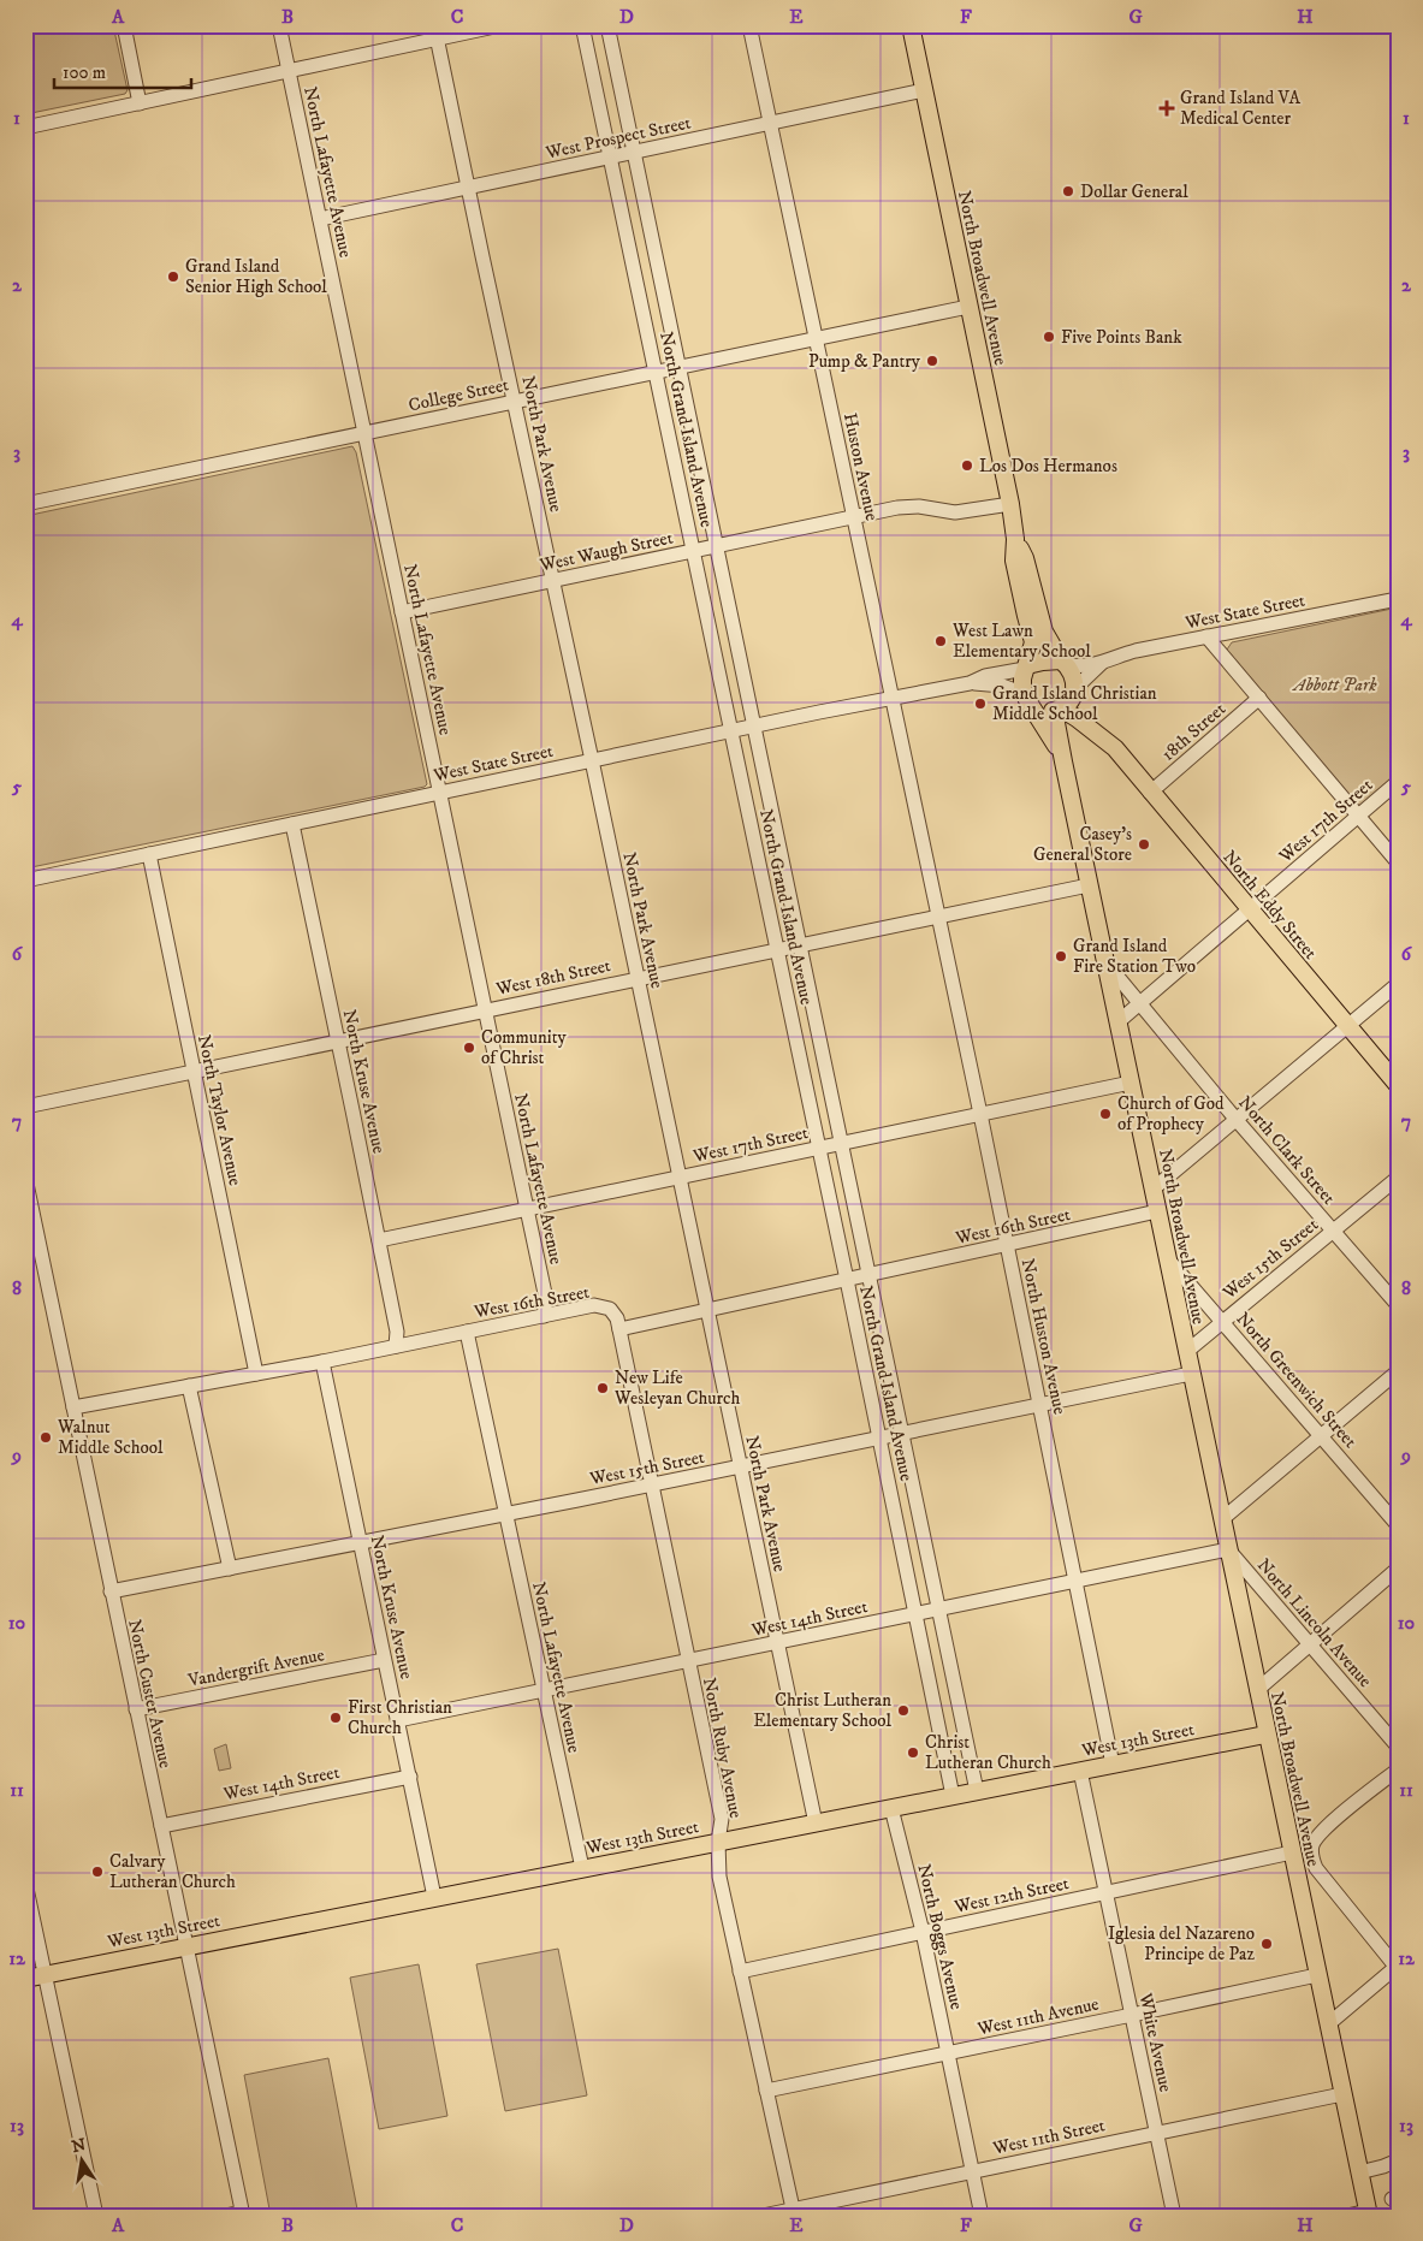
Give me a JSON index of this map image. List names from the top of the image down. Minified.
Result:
{"streets":{"main road":["North Broadwell Avenue","North Eddy Street","West 13th Street"],"street":["West Prospect Street","North Lafayette Avenue","College Street","North Grand Island Avenue","North Park Avenue","Huston Avenue","West Waugh Street","West State Street","18th Street","West 17th Street","West 18th Street","North Kruse Avenue","North Taylor Avenue","North Clark Street","West 16th Street","West 15th Street","North Huston Avenue","North Greenwich Street","West 14th Street","North Lincoln Avenue","Vandergrift Avenue","North Custer Avenue","North Ruby Avenue","West 12th Street","North Boggs Avenue","West 11th Avenue","White Avenue","West 11th Street"]},"crossings":[["West Prospect Street","North Lafayette Avenue"],["West Prospect Street","North Broadwell Avenue"],["West Prospect Street","North Grand Island Avenue"],["West Prospect Street","North Park Avenue"],["West Prospect Street","Huston Avenue"],["North Lafayette Avenue","College Street"],["North Lafayette Avenue","West Waugh Street"],["North Lafayette Avenue","West State Street"],["North Lafayette Avenue","West 17th Street"],["North Lafayette Avenue","West 18th Street"],["North Lafayette Avenue","West 16th Street"],["North Lafayette Avenue","West 15th Street"],["North Lafayette Avenue","West 14th Street"],["North Lafayette Avenue","West 13th Street"],["North Broadwell Avenue","College Street"],["North Broadwell Avenue","West Waugh Street"],["North Broadwell Avenue","West State Street"],["North Broadwell Avenue","West 17th Street"],["North Broadwell Avenue","North Eddy Street"],["North Broadwell Avenue","West 18th Street"],["North Broadwell Avenue","North Clark Street"],["North Broadwell Avenue","West 16th Street"],["North Broadwell Avenue","West 15th Street"],["North Broadwell Avenue","North Greenwich Street"],["North Broadwell Avenue","West 14th Street"],["North Broadwell Avenue","North Lincoln Avenue"],["North Broadwell Avenue","West 13th Street"],["North Broadwell Avenue","West 12th Street"],["North Broadwell Avenue","West 11th Avenue"],["North Broadwell Avenue","West 11th Street"],["College Street","North Grand Island Avenue"],["College Street","North Park Avenue"],["College Street","Huston Avenue"],["North Grand Island Avenue","West Waugh Street"],["North Grand Island Avenue","West State Street"],["North Grand Island Avenue","West 17th Street"],["North Grand Island Avenue","West 18th Street"],["North Grand Island Avenue","West 16th Street"],["North Grand Island Avenue","West 15th Street"],["North Grand Island Avenue","West 14th Street"],["North Grand Island Avenue","West 13th Street"],["North Park Avenue","West Waugh Street"],["North Park Avenue","West State Street"],["North Park Avenue","West 17th Street"],["North Park Avenue","West 18th Street"],["North Park Avenue","West 16th Street"],["North Park Avenue","West 15th Street"],["North Park Avenue","West 14th Street"],["North Park Avenue","West 13th Street"],["Huston Avenue","West Waugh Street"],["Huston Avenue","West State Street"],["Huston Avenue","West 18th Street"],["Huston Avenue","North Huston Avenue"],["West State Street","North Eddy Street"],["West State Street","North Kruse Avenue"],["West State Street","North Taylor Avenue"],["18th Street","North Eddy Street"],["West 17th Street","North Eddy Street"],["West 17th Street","North Kruse Avenue"],["West 17th Street","North Clark Street"],["West 17th Street","North Huston Avenue"],["West 18th Street","North Kruse Avenue"],["West 18th Street","North Taylor Avenue"],["West 18th Street","North Huston Avenue"],["North Kruse Avenue","West 16th Street"],["North Kruse Avenue","West 15th Street"],["North Kruse Avenue","West 14th Street"],["North Kruse Avenue","Vandergrift Avenue"],["North Kruse Avenue","West 13th Street"],["North Taylor Avenue","West 16th Street"],["North Clark Street","West 15th Street"],["West 16th Street","North Huston Avenue"],["West 16th Street","North Custer Avenue"],["West 16th Street","North Ruby Avenue"],["West 15th Street","North Huston Avenue"],["West 15th Street","North Greenwich Street"],["West 15th Street","North Custer Avenue"],["West 15th Street","North Ruby Avenue"],["North Huston Avenue","West 14th Street"],["North Huston Avenue","West 13th Street"],["West 14th Street","North Lincoln Avenue"],["West 14th Street","North Custer Avenue"],["West 14th Street","North Ruby Avenue"],["Vandergrift Avenue","North Custer Avenue"],["North Custer Avenue","West 13th Street"],["West 13th Street","North Ruby Avenue"],["West 13th Street","North Boggs Avenue"],["West 13th Street","White Avenue"],["North Ruby Avenue","West 12th Street"],["North Ruby Avenue","West 11th Avenue"],["North Ruby Avenue","West 11th Street"],["West 12th Street","North Boggs Avenue"],["West 12th Street","White Avenue"],["North Boggs Avenue","West 11th Avenue"],["North Boggs Avenue","West 11th Street"],["West 11th Avenue","White Avenue"],["White Avenue","West 11th Street"]],"parks":["Abbott Park"],"places":{"health":["Grand Island VA Medical Center"],"other":["Dollar General","Grand Island Senior High School","Five Points Bank","Pump & Pantry","Los Dos Hermanos","West Lawn Elementary School","Grand Island Christian Middle School","Casey's General Store","Grand Island Fire Station Two","Community of Christ","Church of God of Prophecy","New Life Wesleyan Church","Walnut Middle School","Christ Lutheran Elementary School","First Christian Church","Christ Lutheran Church","Calvary Lutheran Church","Iglesia del Nazareno Principe de Paz"]},"scale_bar":"100 m","north":"top","grid":{"columns":["A","B","C","D","E","F","G","H"],"rows":["1","2","3","4","5","6","7","8","9","10","11","12","13"]}}
